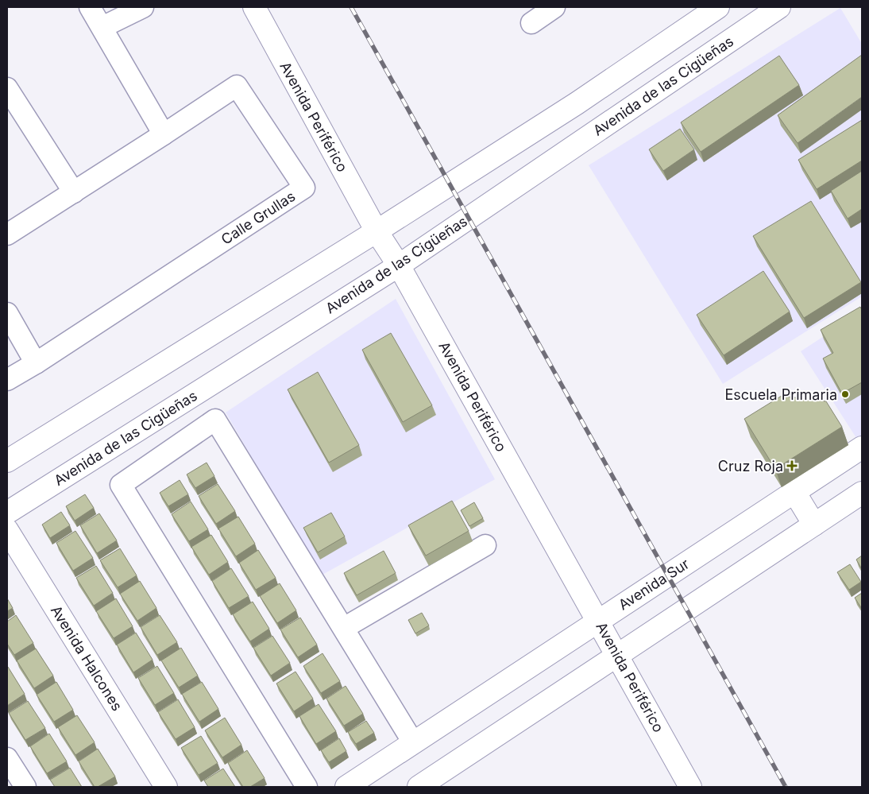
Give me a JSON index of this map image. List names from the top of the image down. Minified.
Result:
{"streets":{"main road":["Avenida de las Cigüeñas","Avenida Periférico","Avenida Sur","Avenida Halcones"],"street":["Calle Grullas"]},"crossings":[["Avenida de las Cigüeñas","Avenida Periférico"],["Avenida Periférico","Avenida Sur"]],"places":{"other":["Escuela Primaria"],"health":["Cruz Roja"]}}
